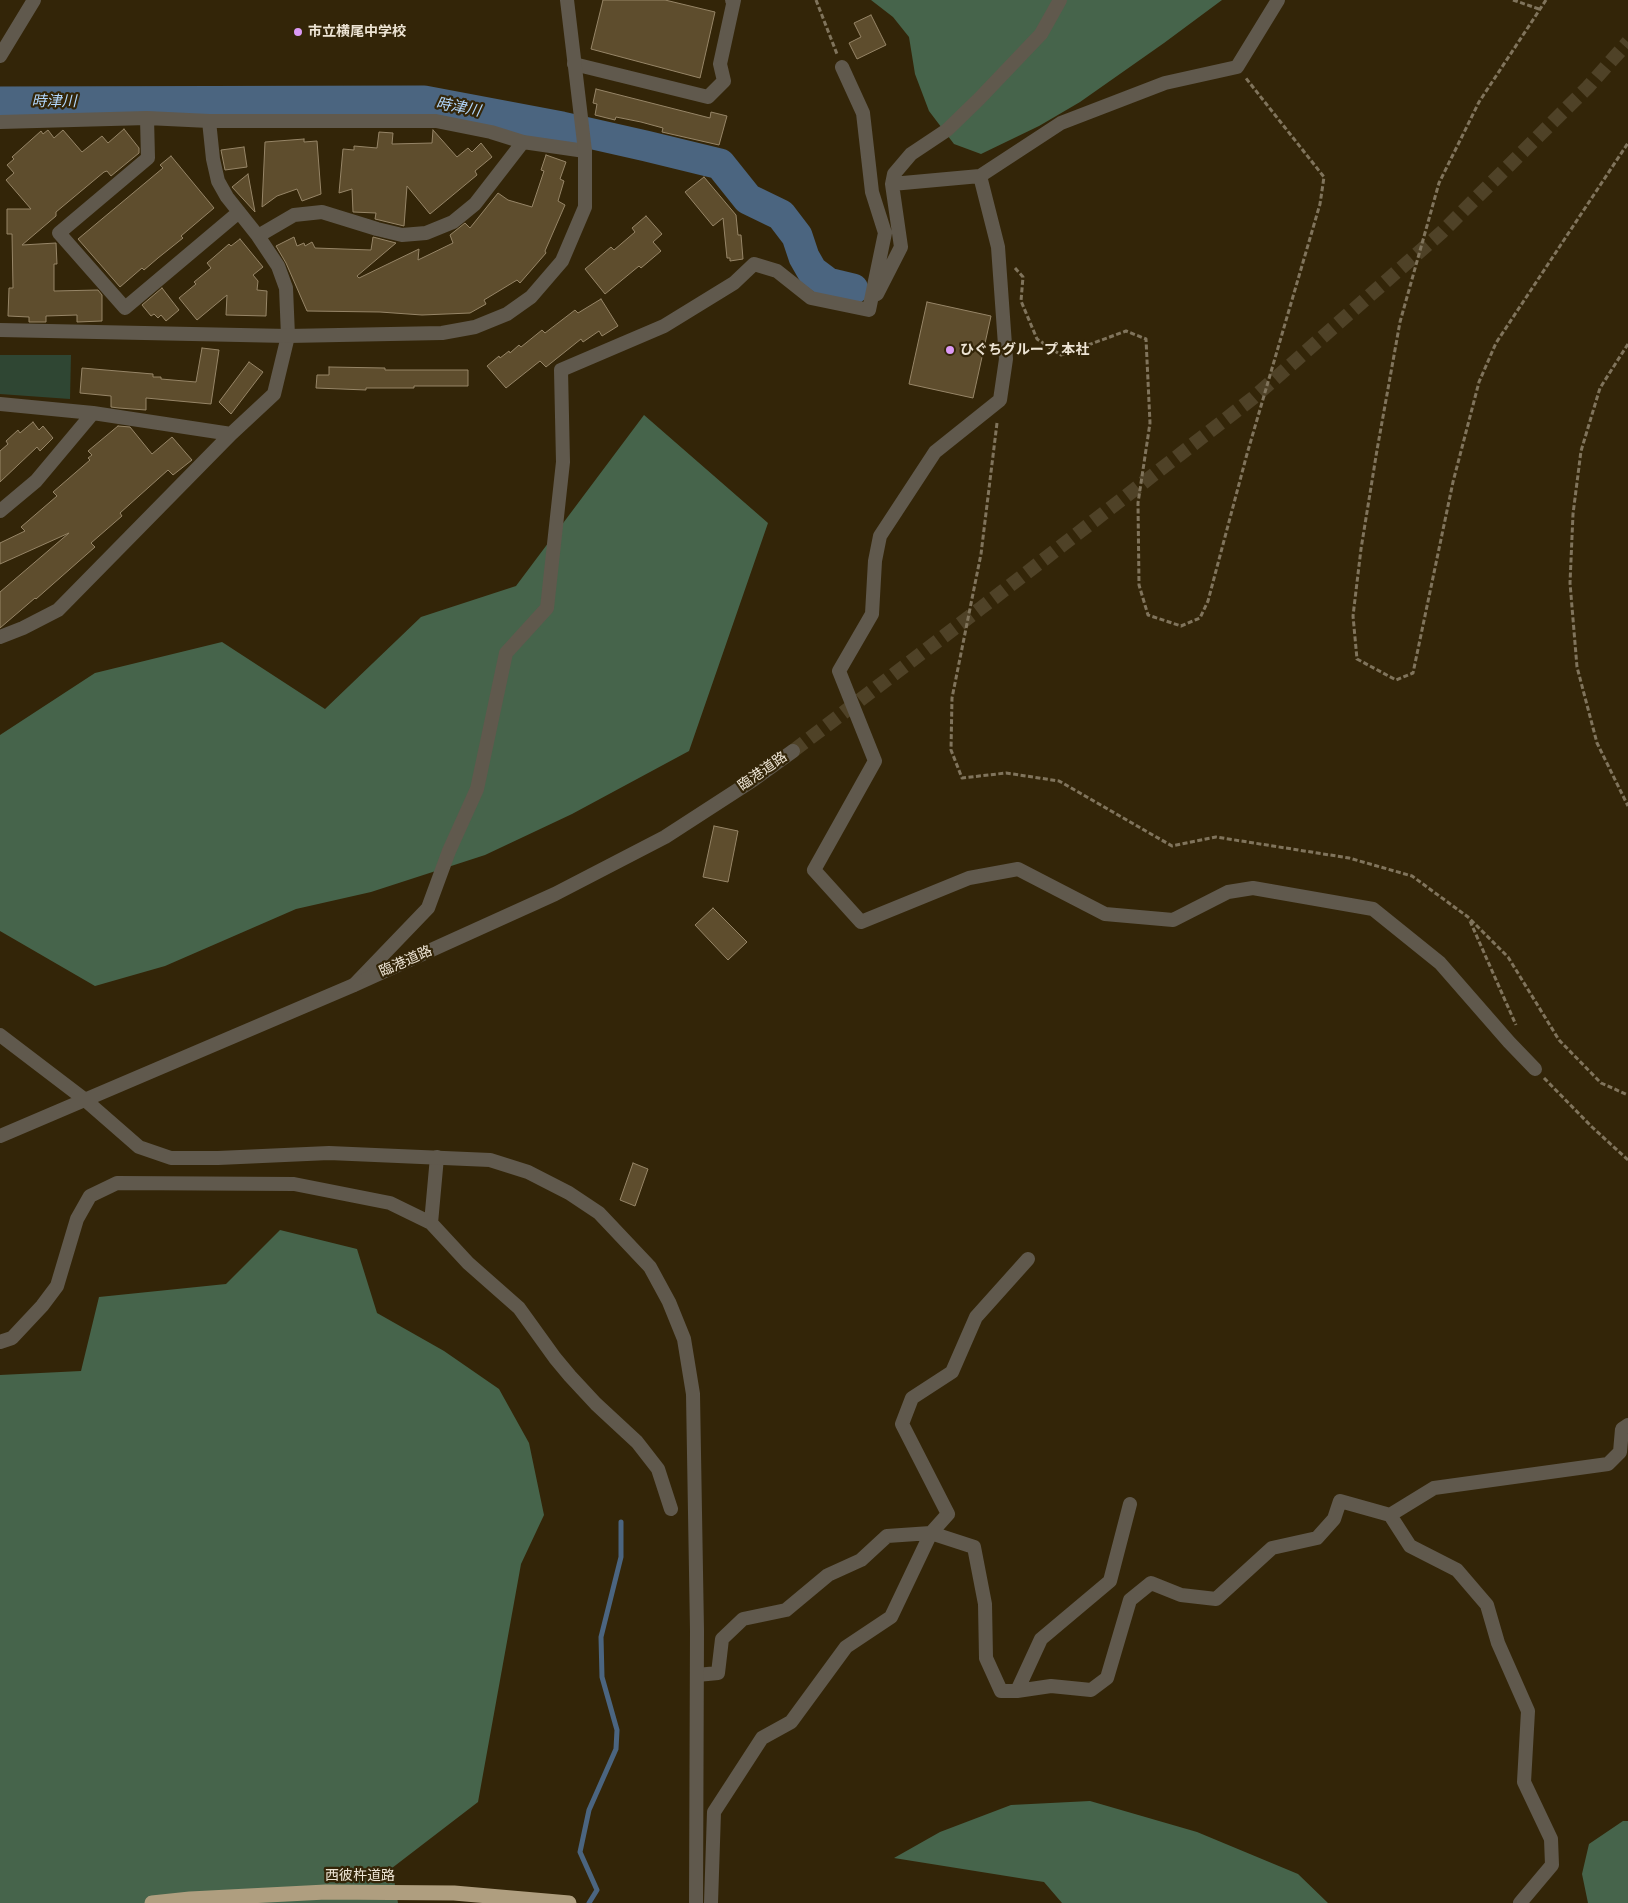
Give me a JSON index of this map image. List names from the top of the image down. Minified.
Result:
{"streets":{"highway":["西彼杵道路"],"street":["臨港道路"]},"water":["時津川"],"places":["市立横尾中学校","ひぐちグループ 本社"]}
